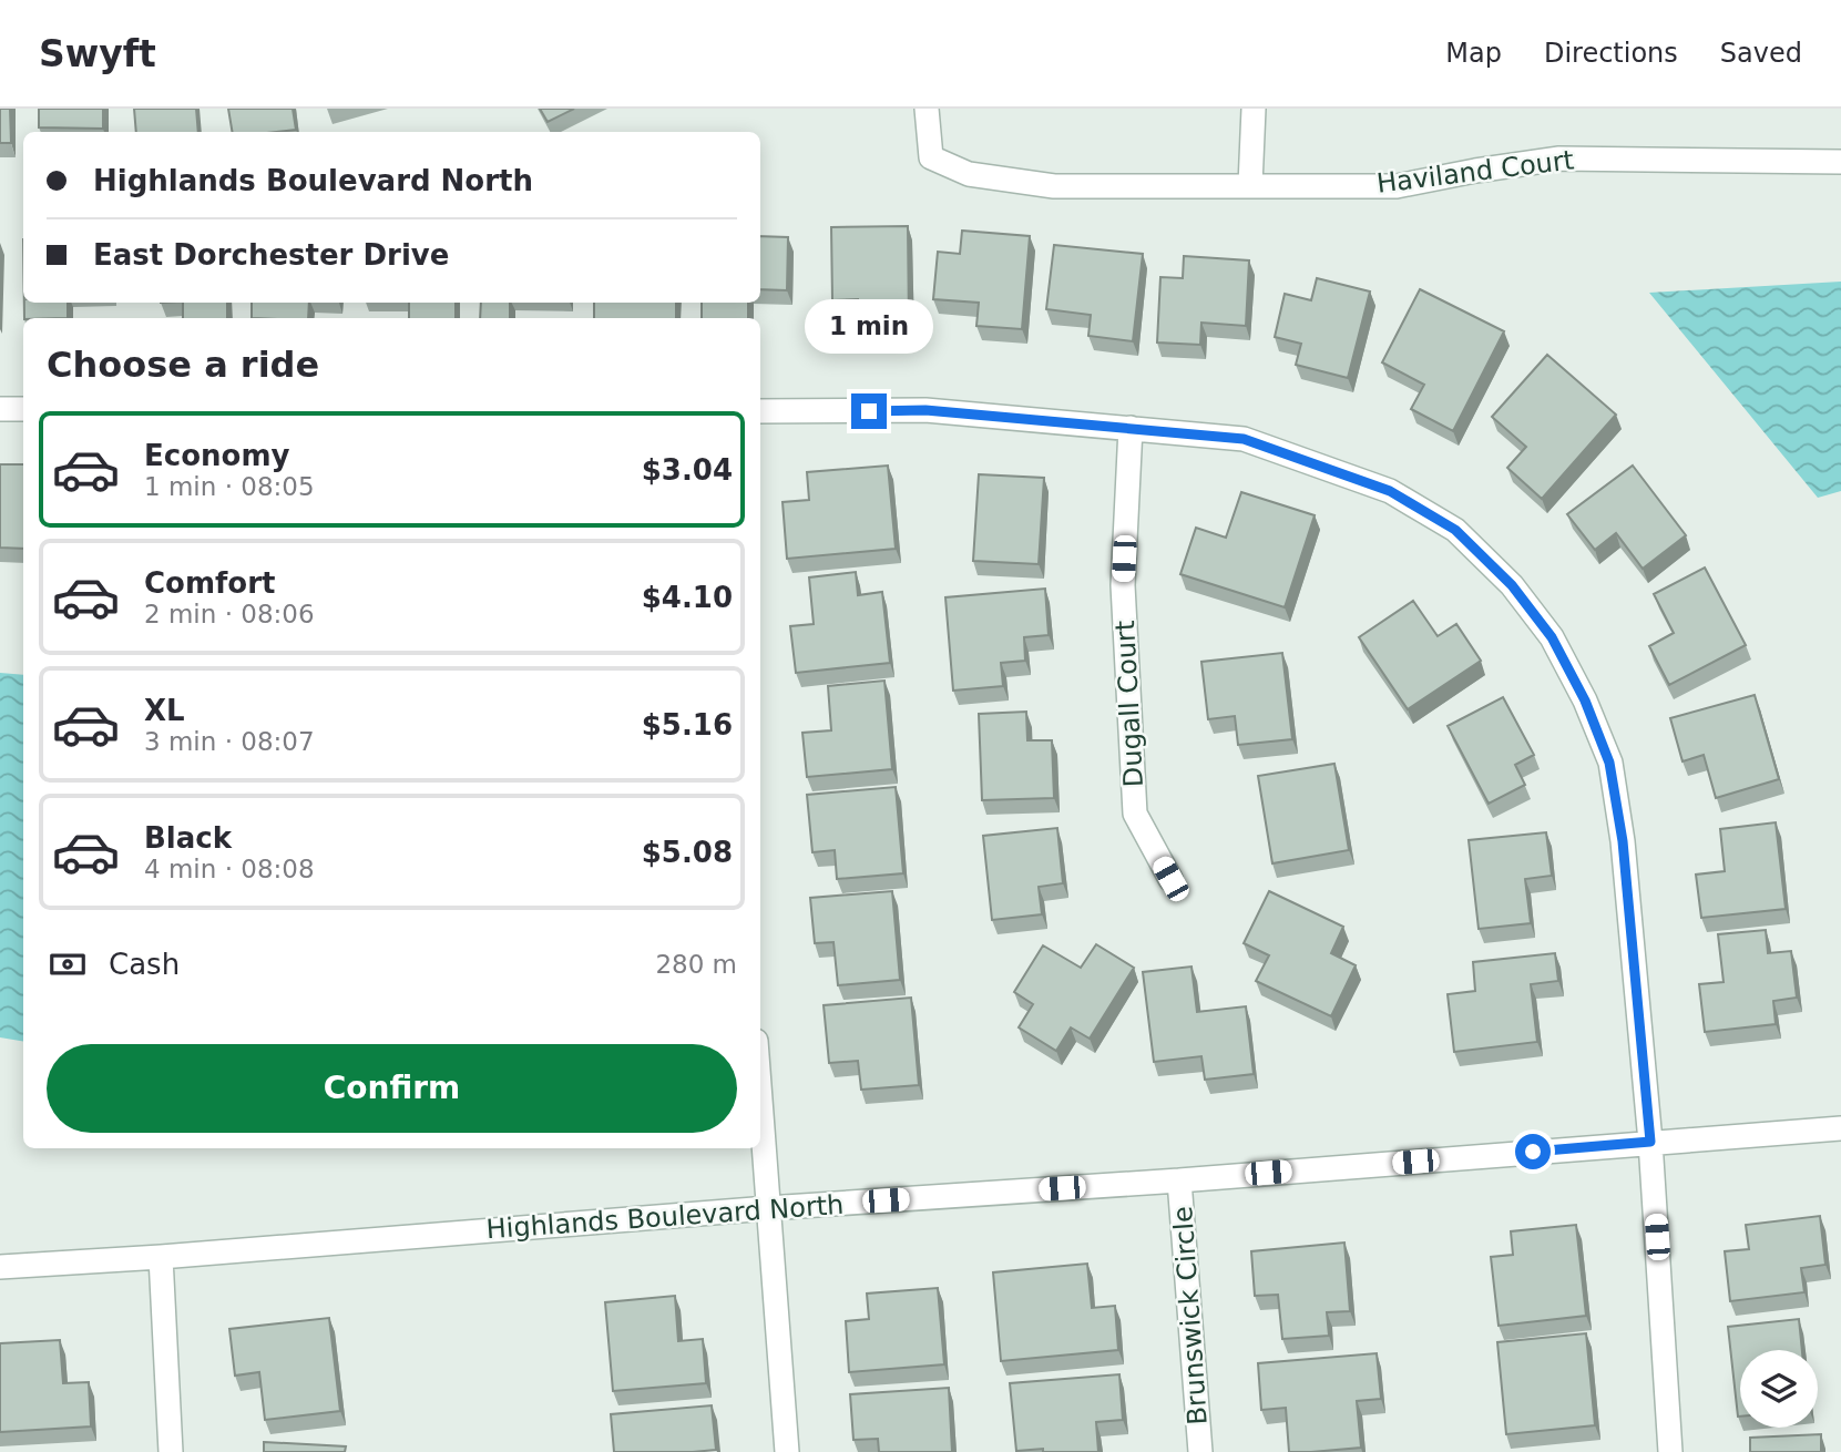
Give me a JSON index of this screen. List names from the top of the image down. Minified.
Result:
{"streets":{"street":["Haviland Court","Dugall Court","Highlands Boulevard North","Brunswick Circle"]},"crossings":[["Highlands Boulevard North","Brunswick Circle"]],"page":{"header":"Swyft","nav":["Map","Directions","Saved"],"banner":["Highlands Boulevard North","East Dorchester Drive"],"bubble":"1 min","heading":"Choose a ride","list":[{"name":"Economy","note":"1 min · 08:05","value":"$3.04"},{"name":"Comfort","note":"2 min · 08:06","value":"$4.10"},{"name":"XL","note":"3 min · 08:07","value":"$5.16"},{"name":"Black","note":"4 min · 08:08","value":"$5.08"}],"pay":["Cash","280 m"],"buttons":"Confirm"}}
